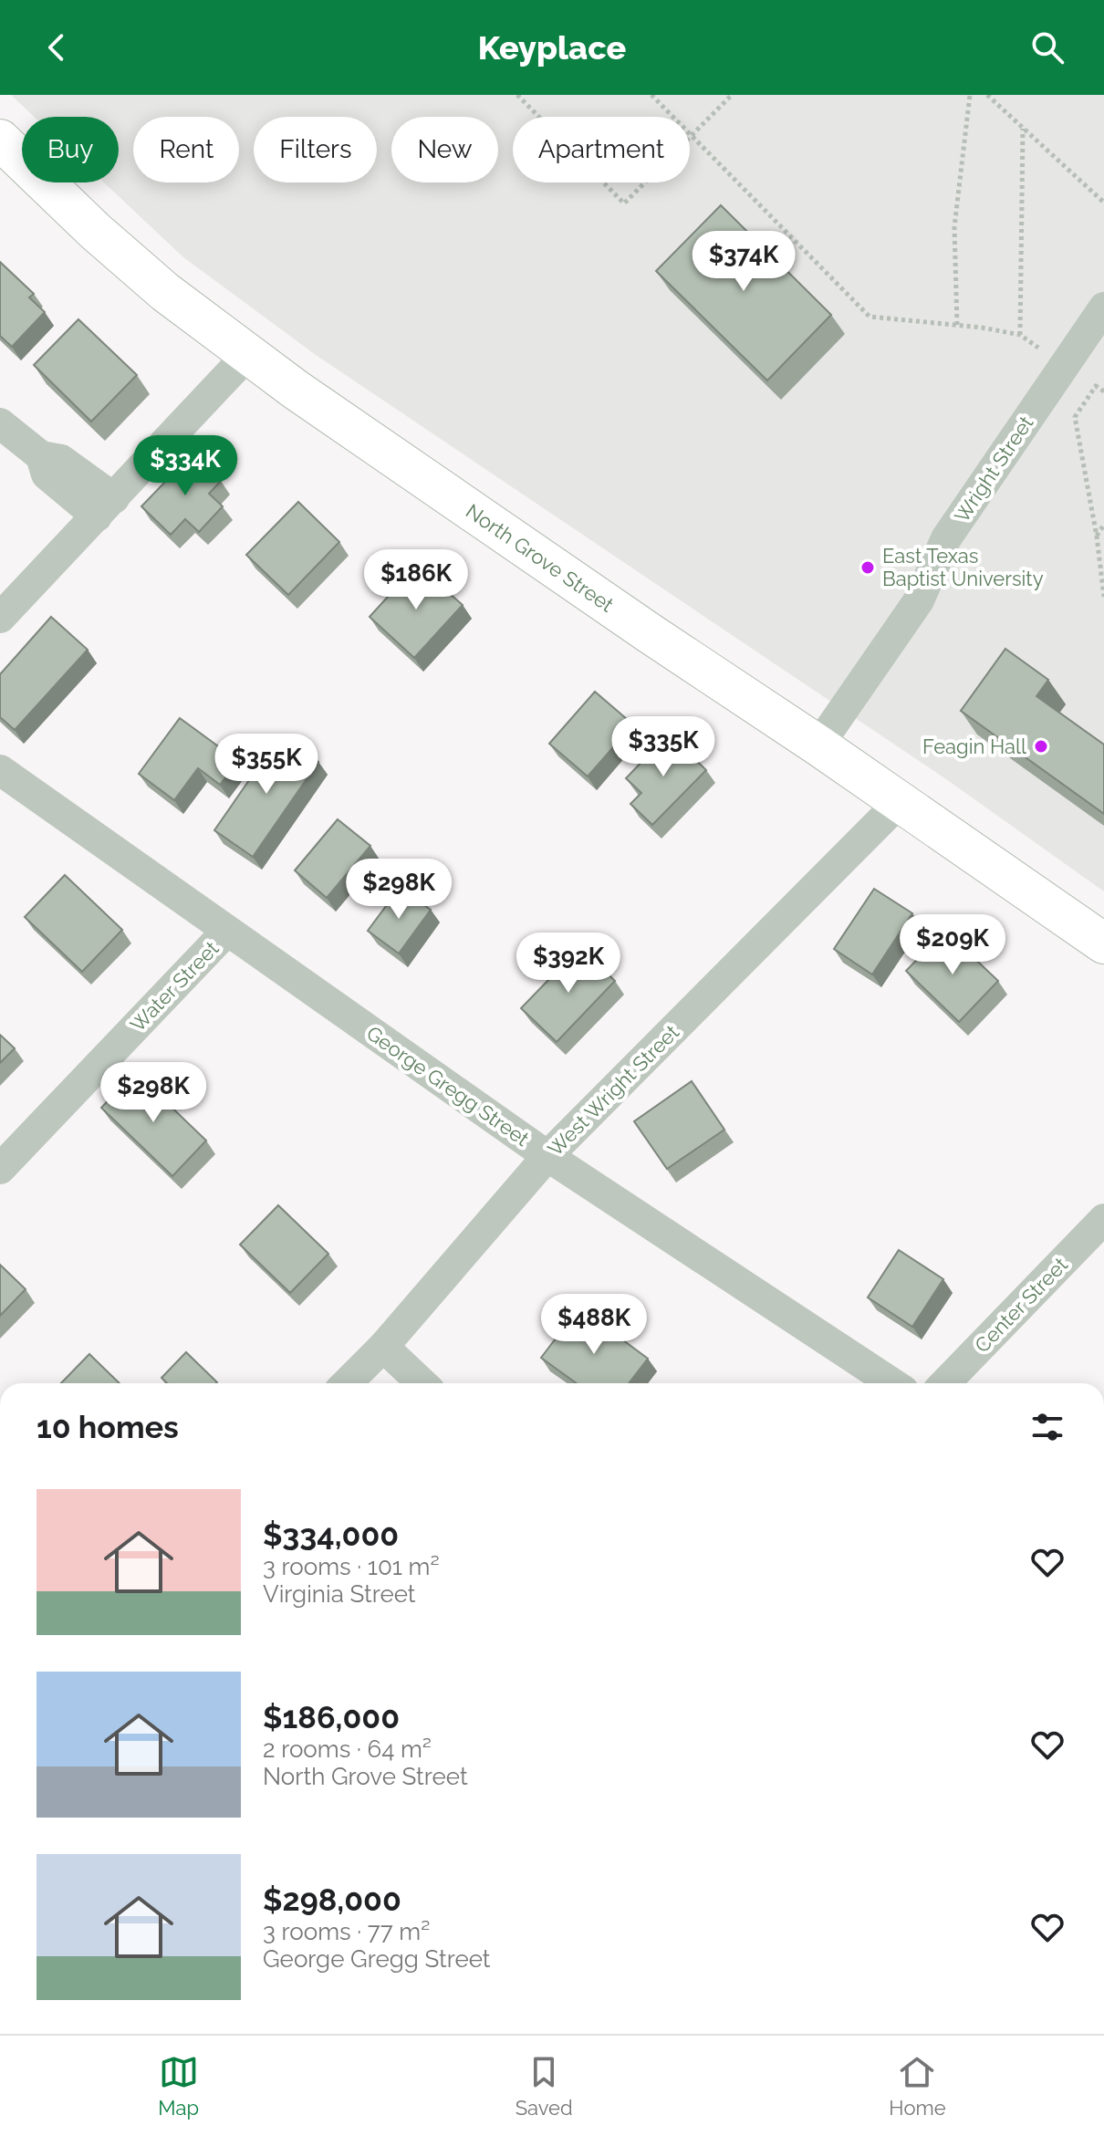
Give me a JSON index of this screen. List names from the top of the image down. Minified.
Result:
{"streets":{"main road":["North Grove Street"],"street":["Wright Street","Water Street","George Gregg Street","West Wright Street","Center Street"]},"crossings":[["Wright Street","North Grove Street"],["North Grove Street","West Wright Street"],["Water Street","George Gregg Street"],["George Gregg Street","West Wright Street"]],"places":["East Texas Baptist University","Feagin Hall"],"page":{"header":"Keyplace","chip":["Buy","Rent","Filters","New","Apartment"],"price":["$374K","$334K","$186K","$335K","$355K","$298K","$209K","$392K","$298K","$488K"],"heading":"10 homes","list":[{"name":"$334,000","note":"3 rooms · 101 m² · Virginia Street"},{"name":"$186,000","note":"2 rooms · 64 m² · North Grove Street"},{"name":"$298,000","note":"3 rooms · 77 m² · George Gregg Street"}],"tabs":["Map","Saved","Home"]}}
